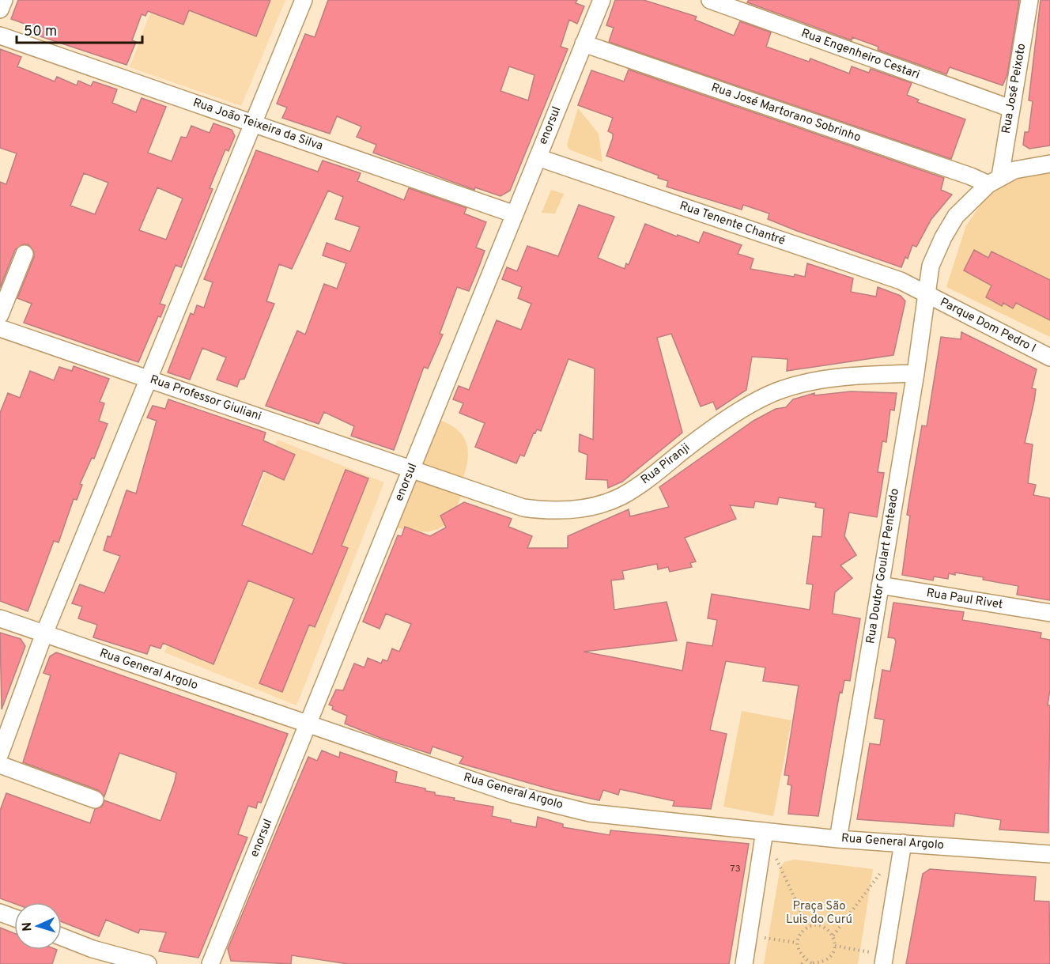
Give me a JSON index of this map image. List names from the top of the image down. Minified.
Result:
{"streets":{"street":["Rua Engenheiro Cestari","Rua José Peixoto","Rua José Martorano Sobrinho","Rua João Teixeira da Silva","enorsul","Rua Tenente Chantré","Parque Dom Pedro I","Rua Professor Giuliani","Rua Piranji","Rua Doutor Goulart Penteado","Rua Paul Rivet","Rua General Argolo"]},"crossings":[["Rua Engenheiro Cestari","Rua José Peixoto"],["Rua José Peixoto","Rua José Martorano Sobrinho"],["Rua José Peixoto","Rua Doutor Goulart Penteado"],["Rua José Martorano Sobrinho","enorsul"],["Rua José Martorano Sobrinho","Rua Doutor Goulart Penteado"],["Rua João Teixeira da Silva","enorsul"],["enorsul","Rua Tenente Chantré"],["enorsul","Rua Professor Giuliani"],["enorsul","Rua Piranji"],["enorsul","Rua General Argolo"],["Rua Tenente Chantré","Parque Dom Pedro I"],["Rua Tenente Chantré","Rua Doutor Goulart Penteado"],["Parque Dom Pedro I","Rua Doutor Goulart Penteado"],["Rua Professor Giuliani","Rua Piranji"],["Rua Piranji","Rua Doutor Goulart Penteado"],["Rua Doutor Goulart Penteado","Rua Paul Rivet"],["Rua Doutor Goulart Penteado","Rua General Argolo"]],"parks":["Praça São Luis do Curú"],"house_numbers":["73"],"scale_bar":"50 m","north":"left"}
